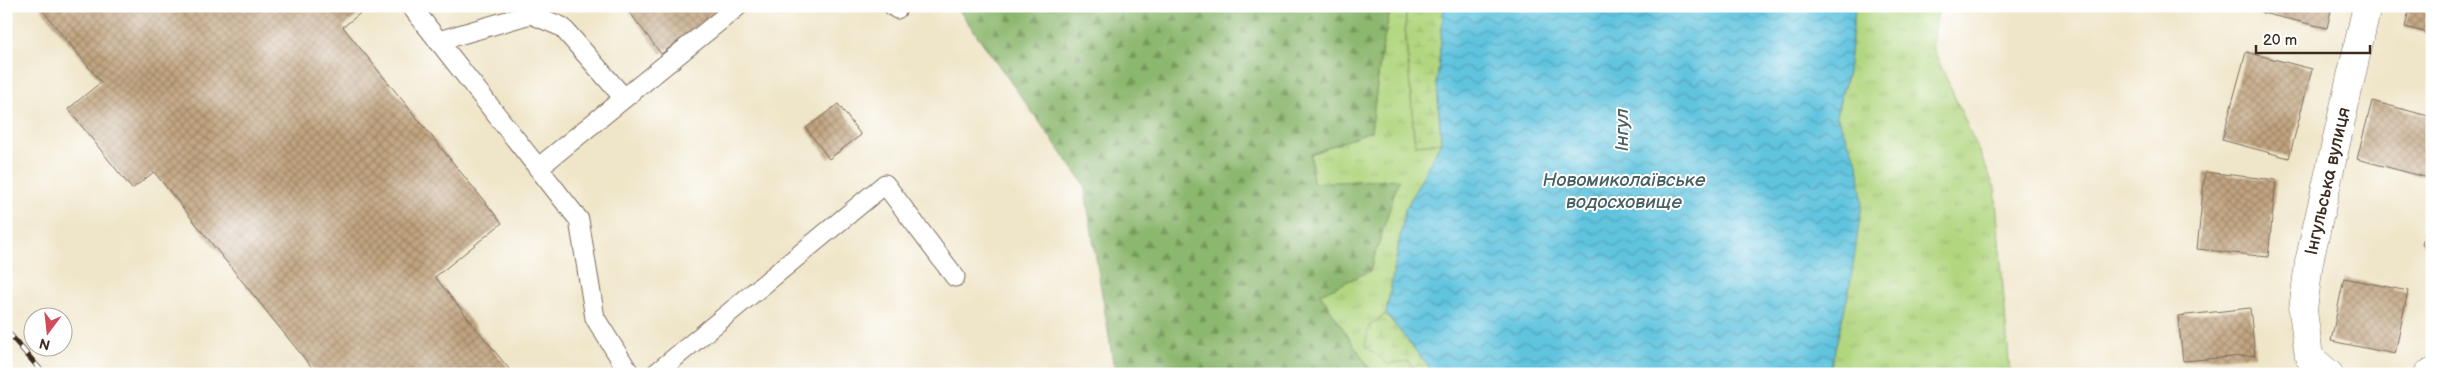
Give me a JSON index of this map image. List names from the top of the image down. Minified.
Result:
{"streets":{"street":["Інгульська вулиця"]},"water":["Інгул","Новомиколаївське водосховище"],"scale_bar":"20 m","north":"bottom"}
